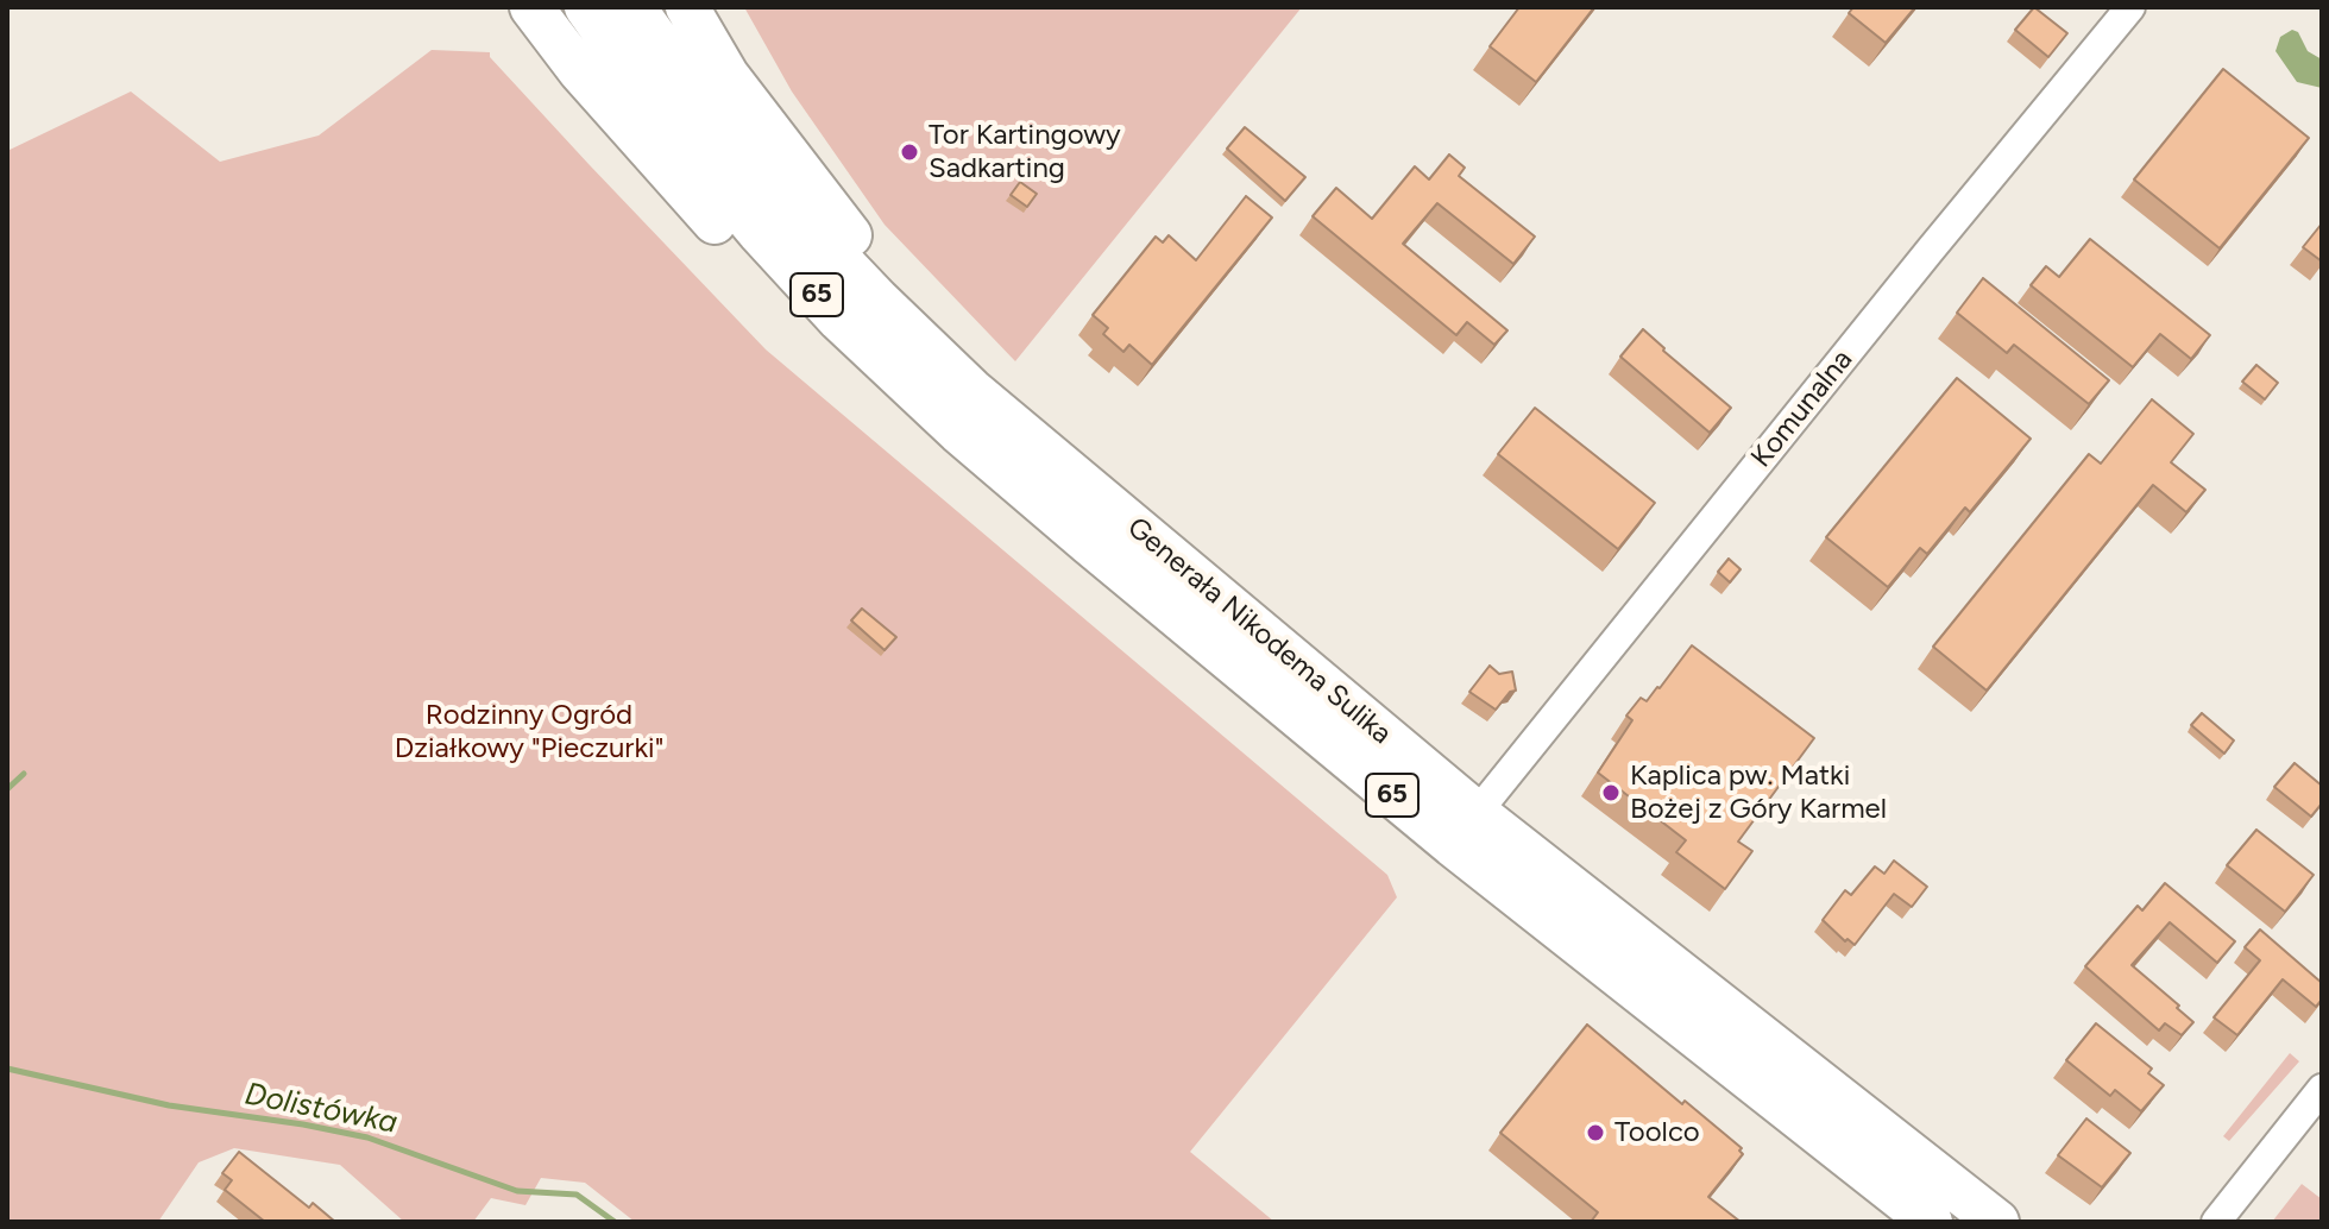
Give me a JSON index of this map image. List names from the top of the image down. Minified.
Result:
{"streets":{"highway":["65","Generała Nikodema Sulika"],"street":["Komunalna"]},"crossings":[["Komunalna","Generała Nikodema Sulika"]],"water":["Dolistówka"],"parks":["Rodzinny Ogród Działkowy \"Pieczurki\""],"places":["Tor Kartingowy Sadkarting","Kaplica pw. Matki Bożej z Góry Karmel","Toolco"]}
